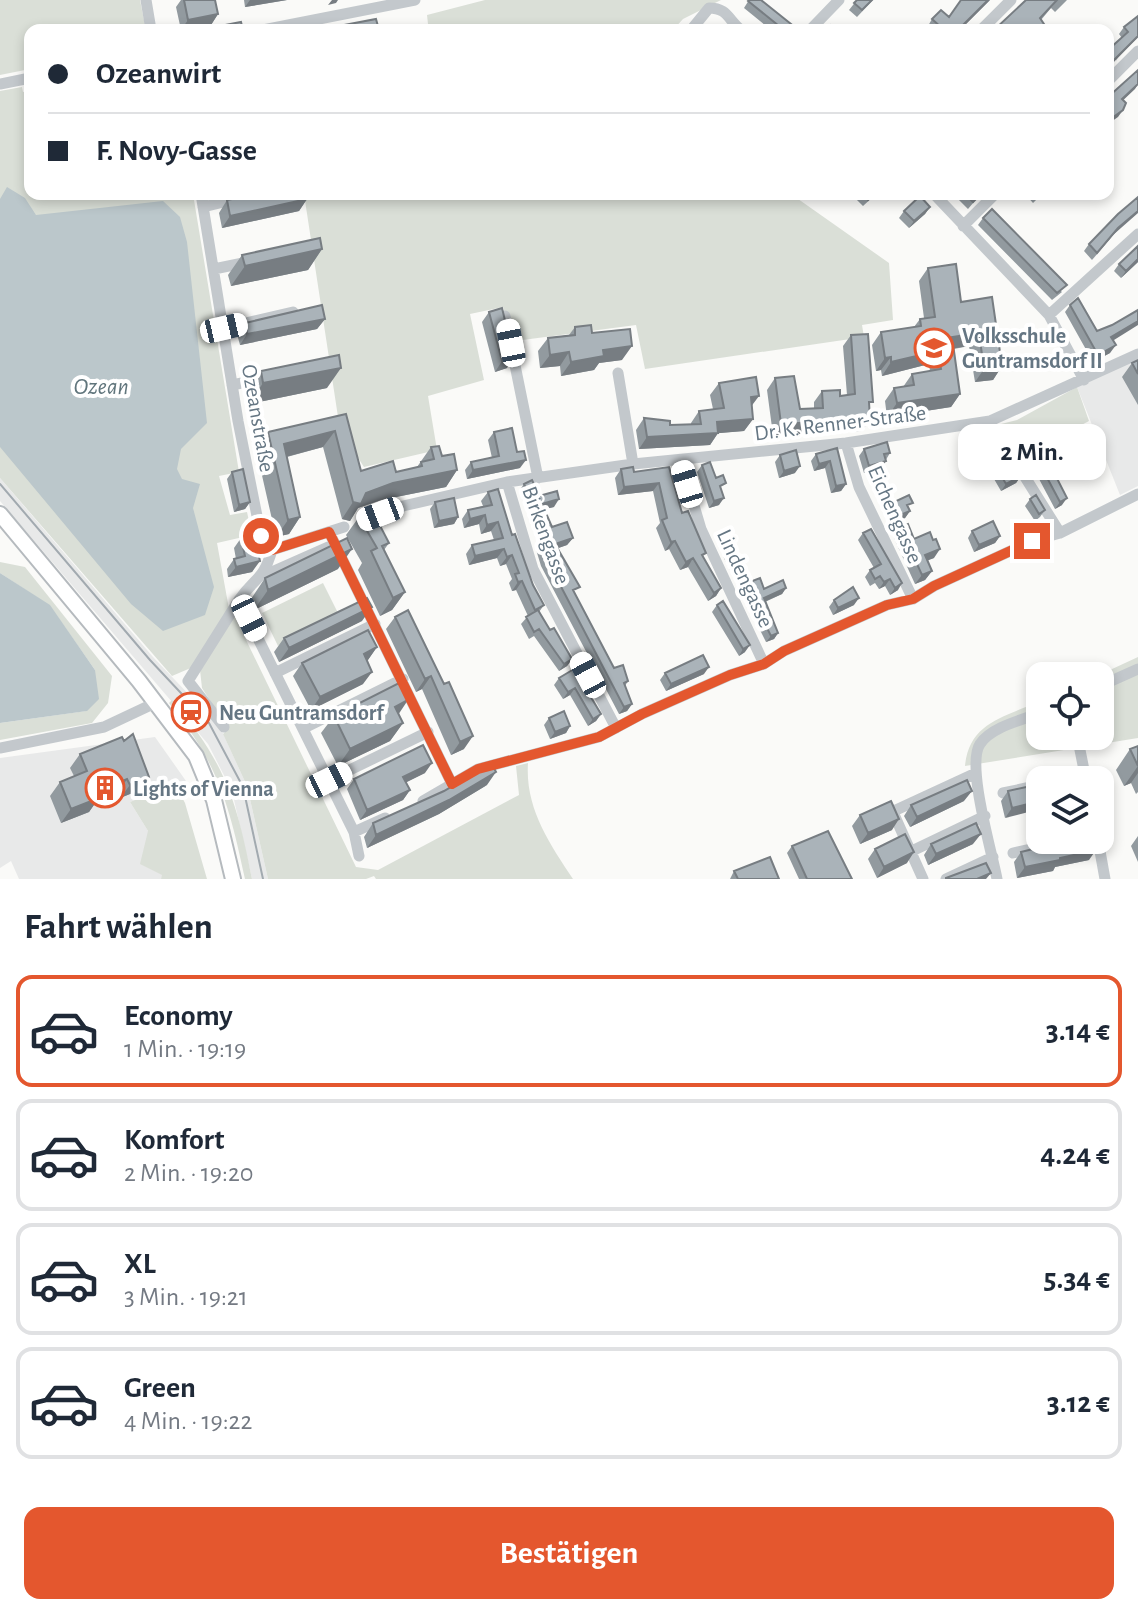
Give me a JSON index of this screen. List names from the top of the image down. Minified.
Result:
{"streets":{"street":["Ozeanstraße","Dr. K. Renner-Straße","Eichengasse","Birkengasse","Lindengasse"]},"crossings":[["Dr. K. Renner-Straße","Eichengasse"],["Dr. K. Renner-Straße","Birkengasse"],["Dr. K. Renner-Straße","Lindengasse"]],"water":["Ozean"],"places":{"school or university":["Volksschule Guntramsdorf II"],"station":["Neu Guntramsdorf"],"building":["Lights of Vienna"]},"page":{"banner":["Ozeanwirt","F. Novy-Gasse"],"bubble":"2 Min.","heading":"Fahrt wählen","list":[{"name":"Economy","note":"1 Min. · 19:19","value":"3.14 €"},{"name":"Komfort","note":"2 Min. · 19:20","value":"4.24 €"},{"name":"XL","note":"3 Min. · 19:21","value":"5.34 €"},{"name":"Green","note":"4 Min. · 19:22","value":"3.12 €"}],"buttons":"Bestätigen"}}
